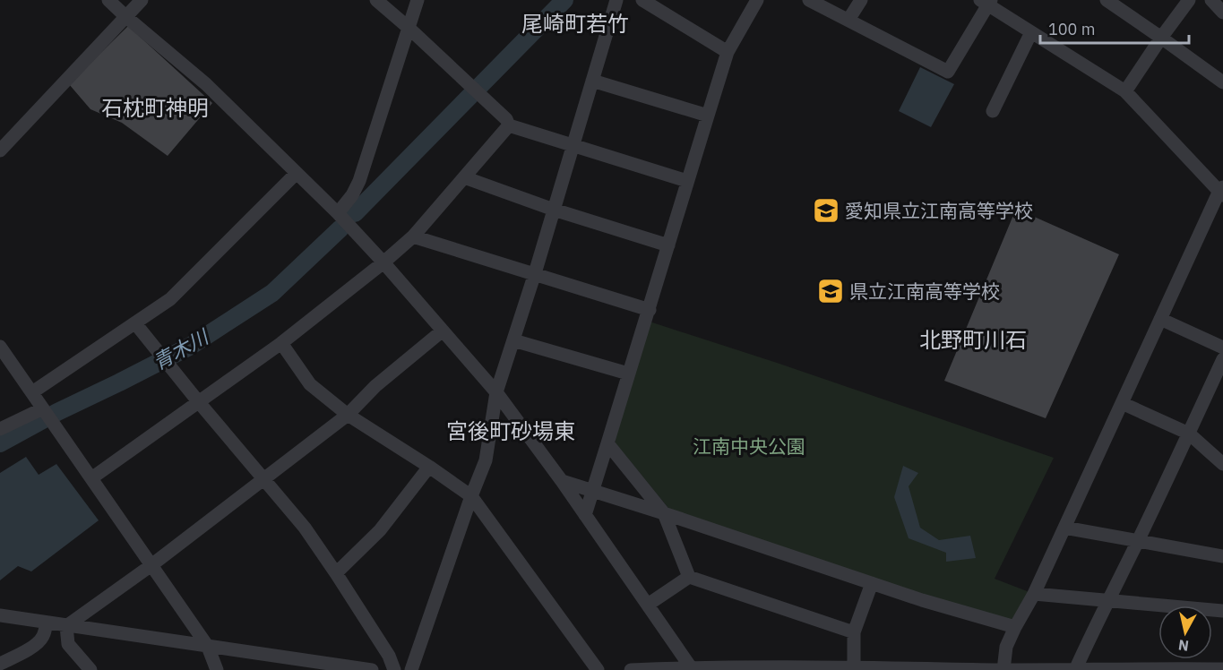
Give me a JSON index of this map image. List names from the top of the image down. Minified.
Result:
{"districts":["尾崎町若竹","石枕町神明","北野町川石","宮後町砂場東"],"water":["青木川"],"parks":["江南中央公園"],"places":{"school or university":["愛知県立江南高等学校","県立江南高等学校"]},"scale_bar":"100 m","north":"bottom"}
